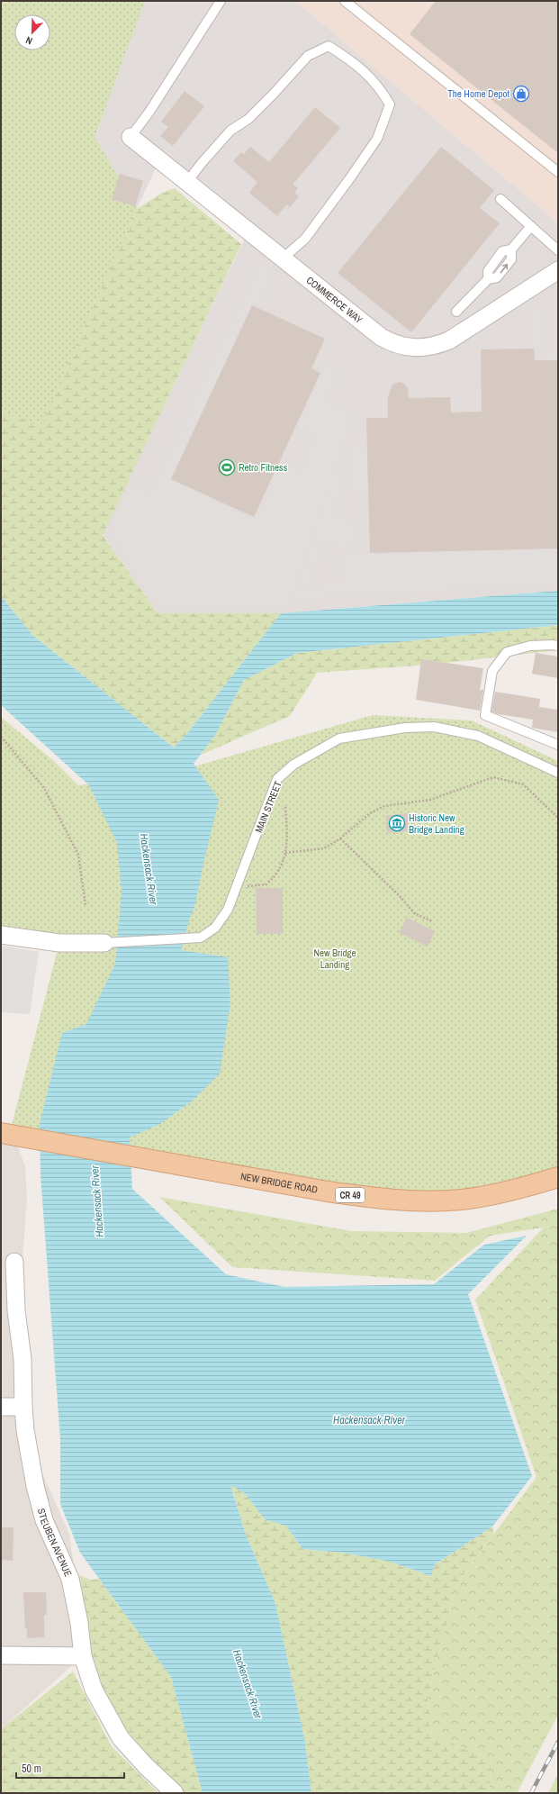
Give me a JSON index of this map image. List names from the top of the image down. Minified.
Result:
{"streets":{"main road":["NEW BRIDGE ROAD","CR 49"],"street":["COMMERCE WAY","STEUBEN AVENUE"],"lane":["MAIN STREET"]},"water":["Hackensack River"],"parks":["New Bridge Landing"],"places":{"shop":["The Home Depot"],"sports":["Retro Fitness"],"museum":["Historic New Bridge Landing"]},"scale_bar":"50 m","north":"bottom left"}
